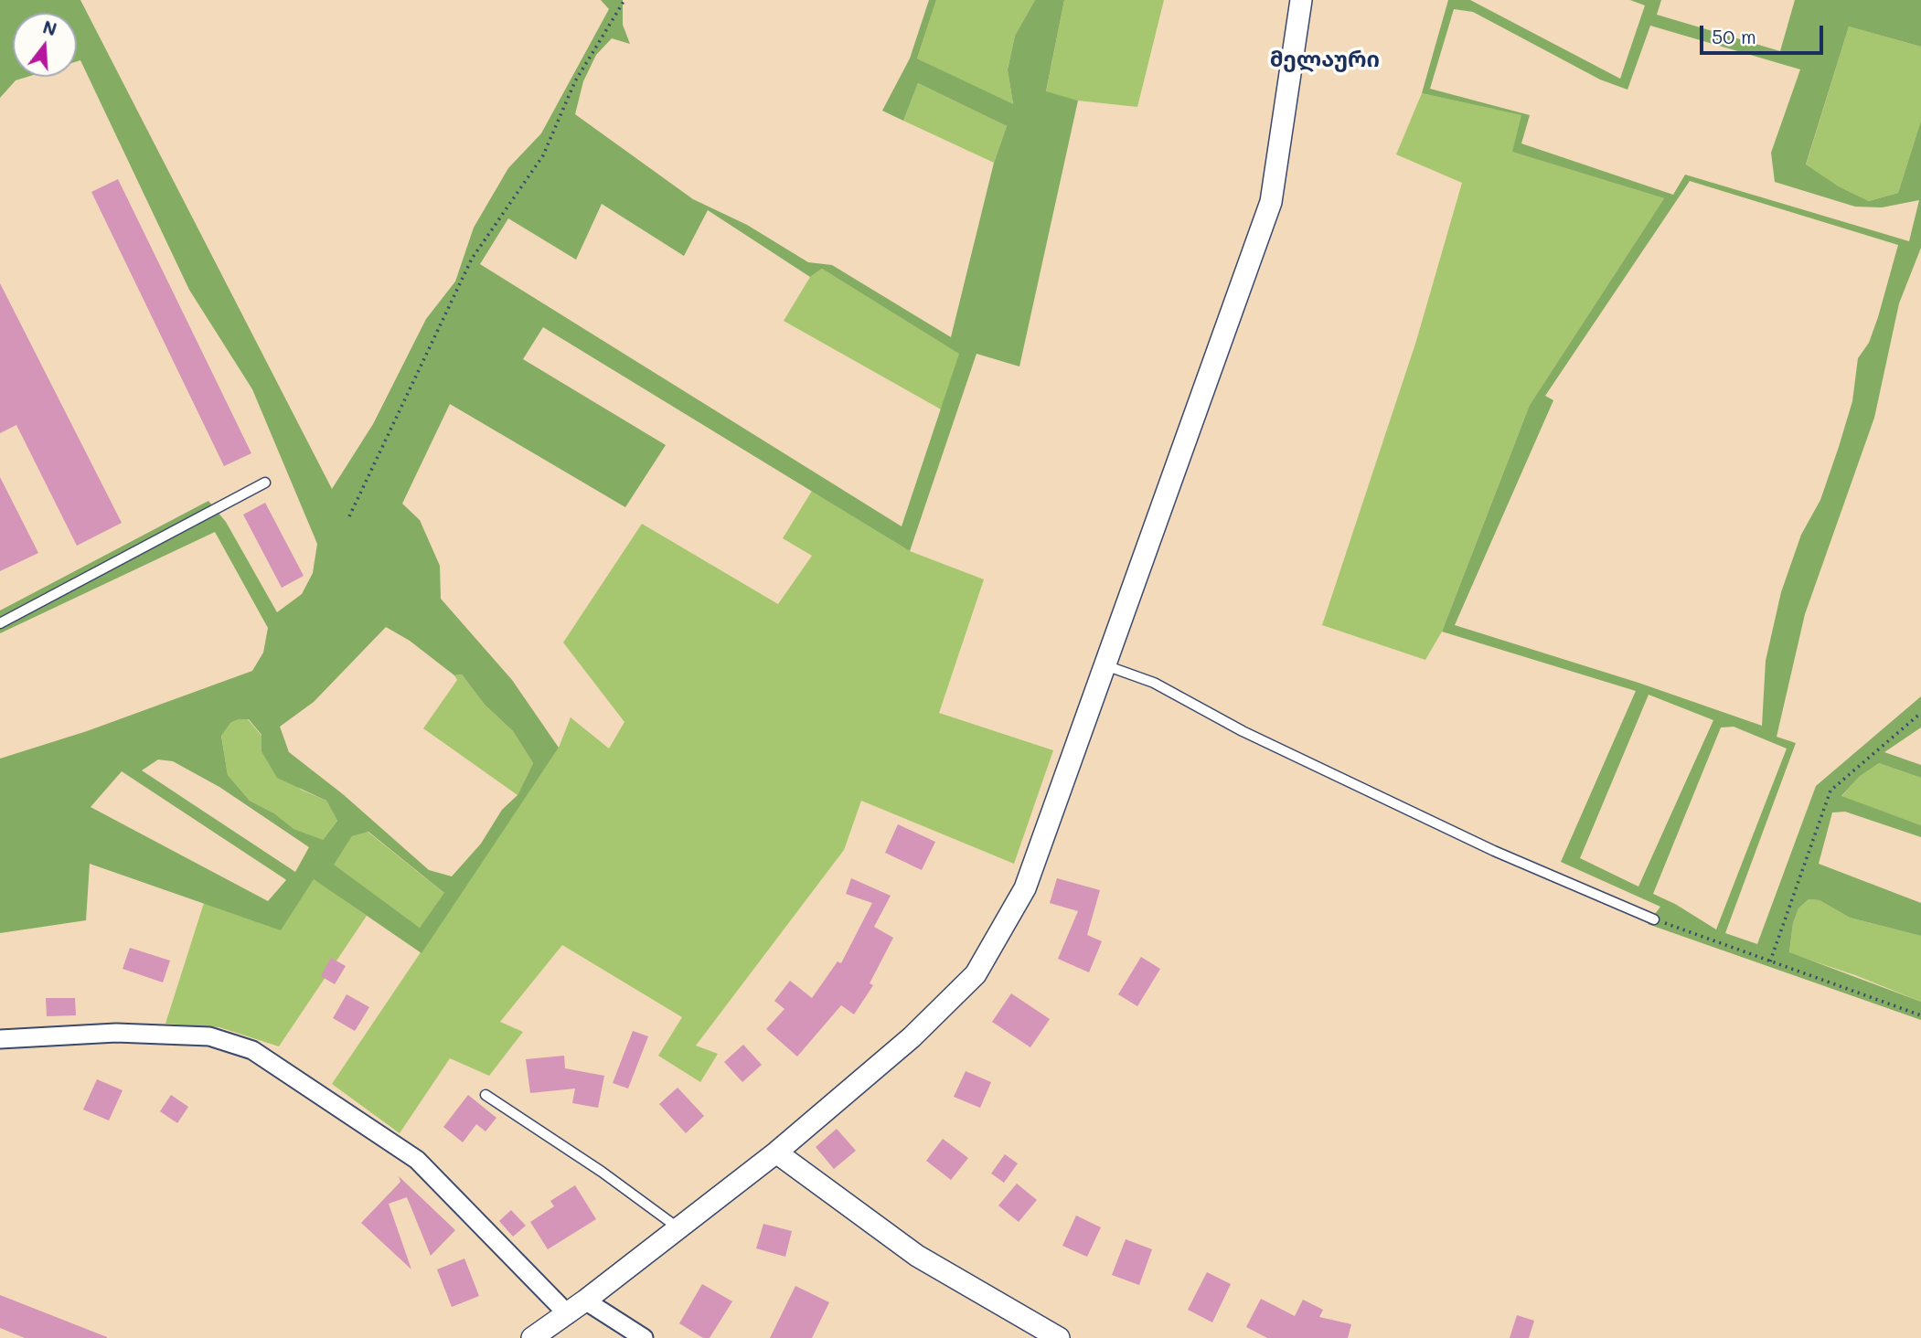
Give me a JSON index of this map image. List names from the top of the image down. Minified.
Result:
{"districts":["მელაური"],"scale_bar":"50 m","north":"top"}
